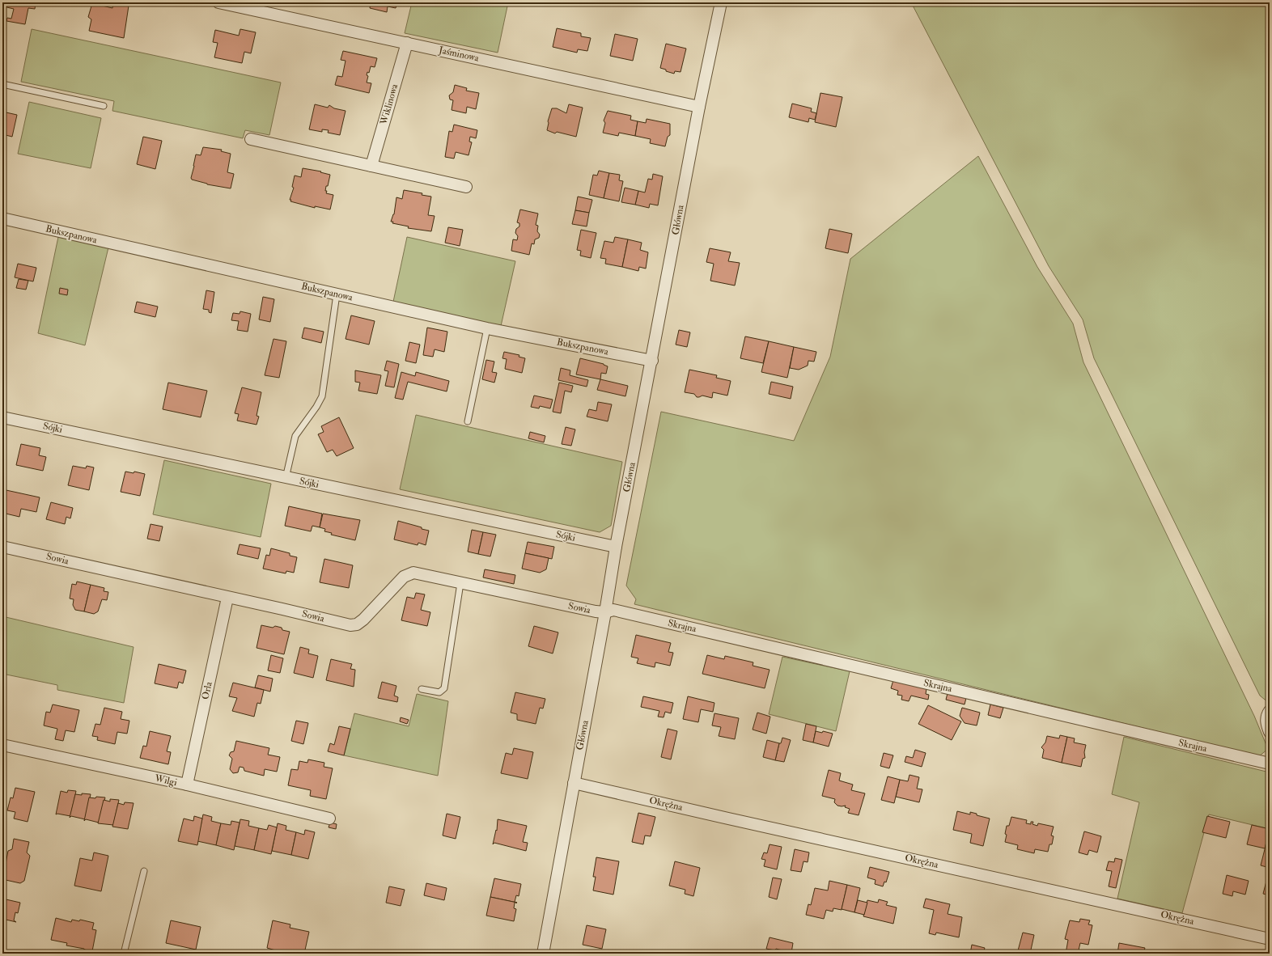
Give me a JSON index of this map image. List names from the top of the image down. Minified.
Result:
{"streets":{"street":["Jaśminowa","Wiklinowa","Główna","Bukszpanowa","Sójki","Sowia","Skrajna","Orla","Wilgi","Okrężna"]},"crossings":[["Jaśminowa","Wiklinowa"],["Jaśminowa","Główna"],["Główna","Bukszpanowa"],["Główna","Sójki"],["Główna","Sowia"],["Główna","Skrajna"],["Główna","Okrężna"],["Sowia","Skrajna"],["Sowia","Orla"],["Orla","Wilgi"]]}
